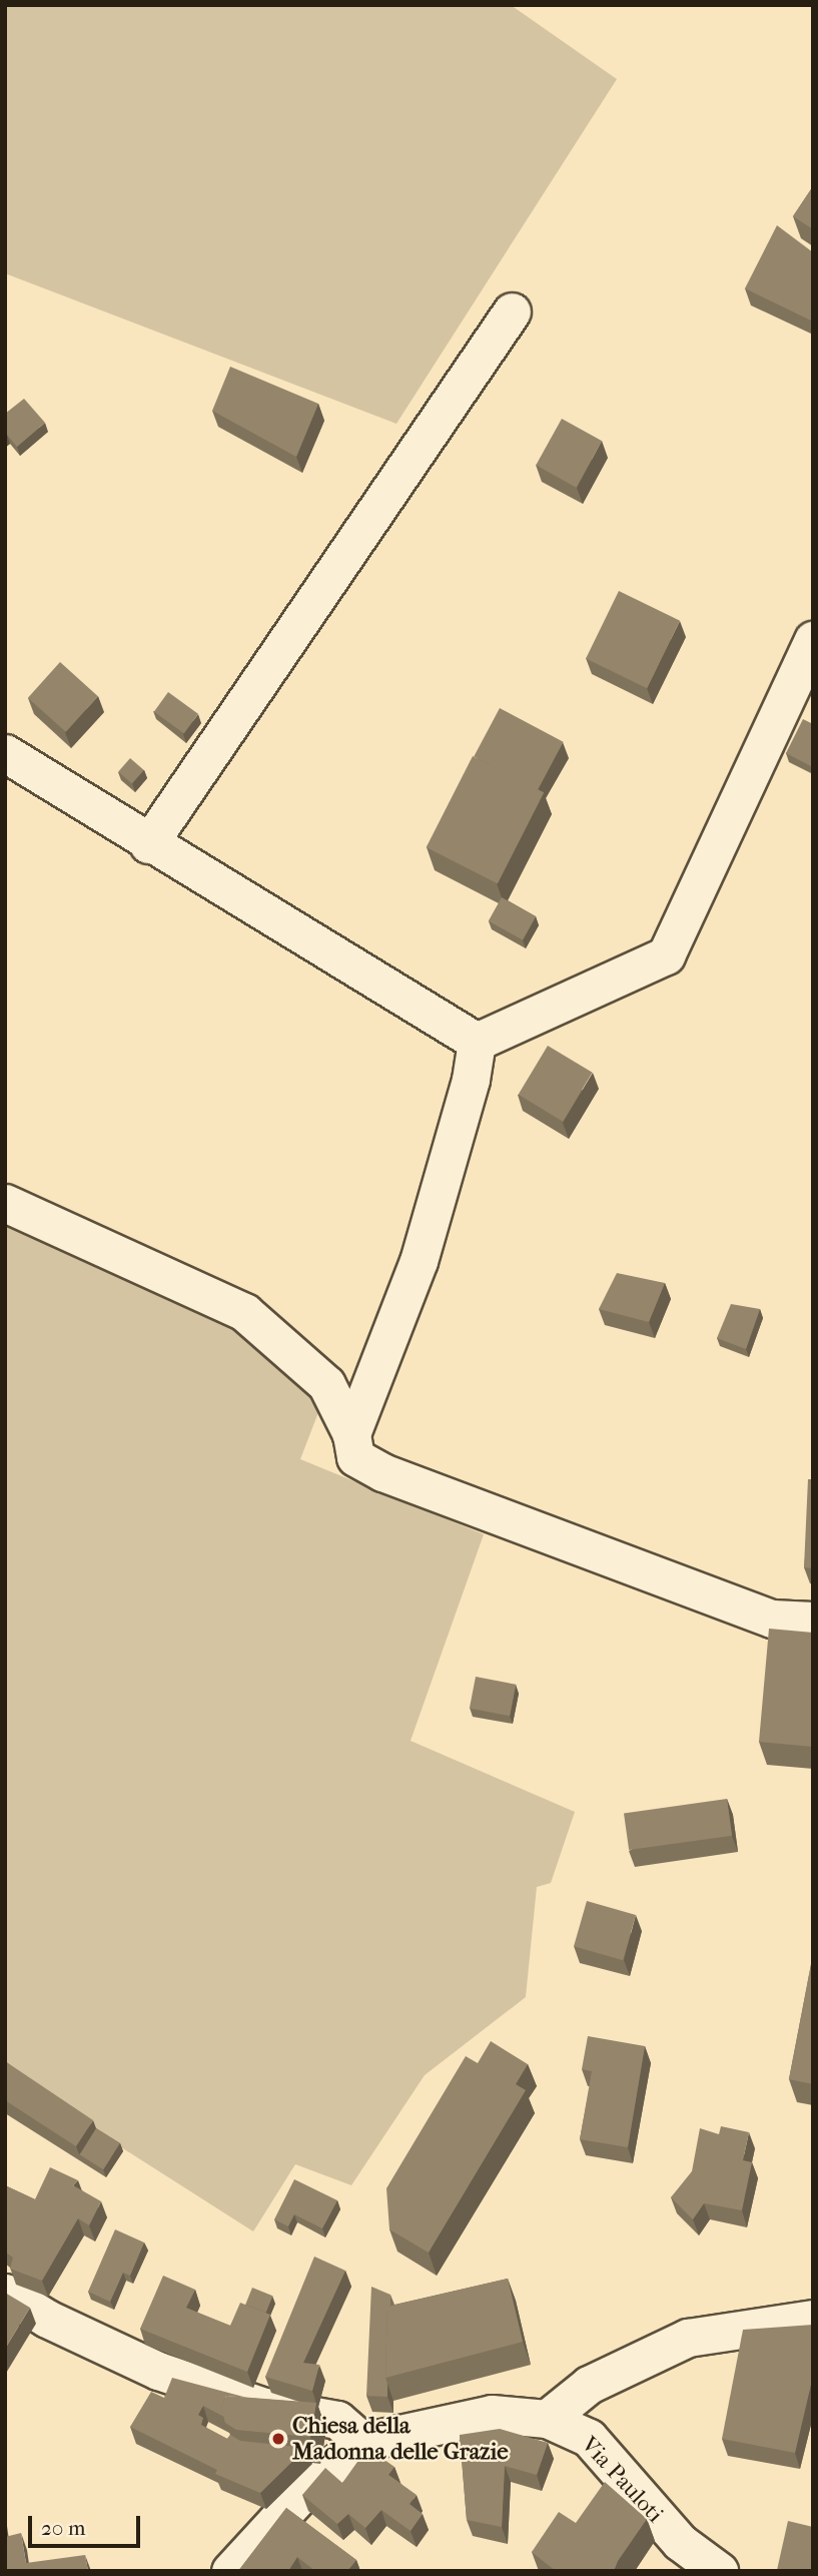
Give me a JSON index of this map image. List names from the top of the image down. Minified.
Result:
{"streets":{"street":["Via Pauloti"]},"places":["Chiesa della Madonna delle Grazie"],"scale_bar":"20 m"}
